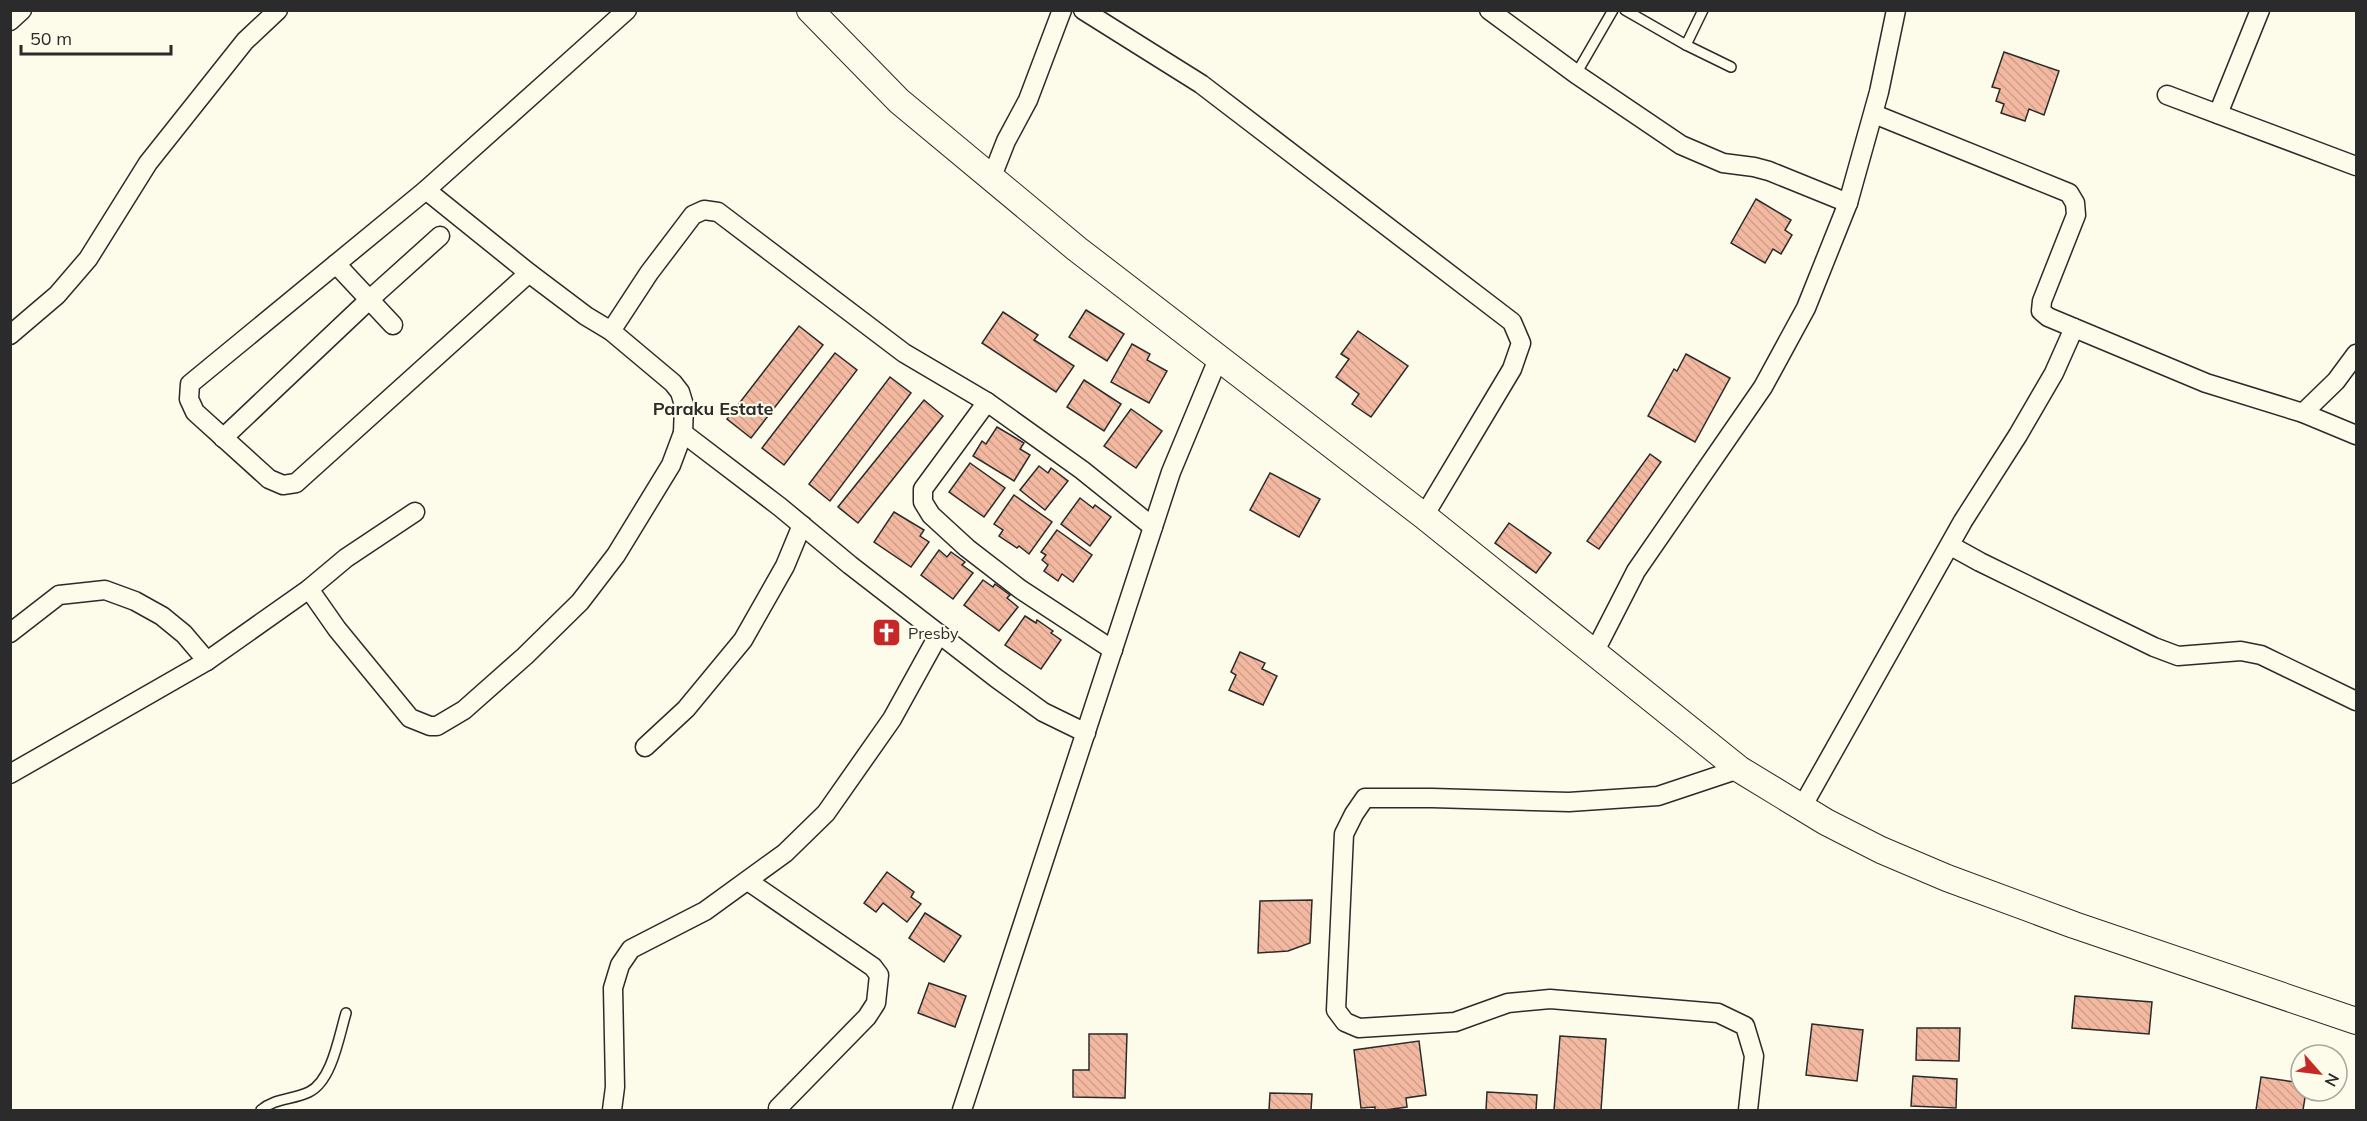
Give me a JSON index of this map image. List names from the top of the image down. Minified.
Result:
{"districts":["Paraku Estate"],"places":{"church":["Presby"]},"scale_bar":"50 m","north":"bottom right"}
